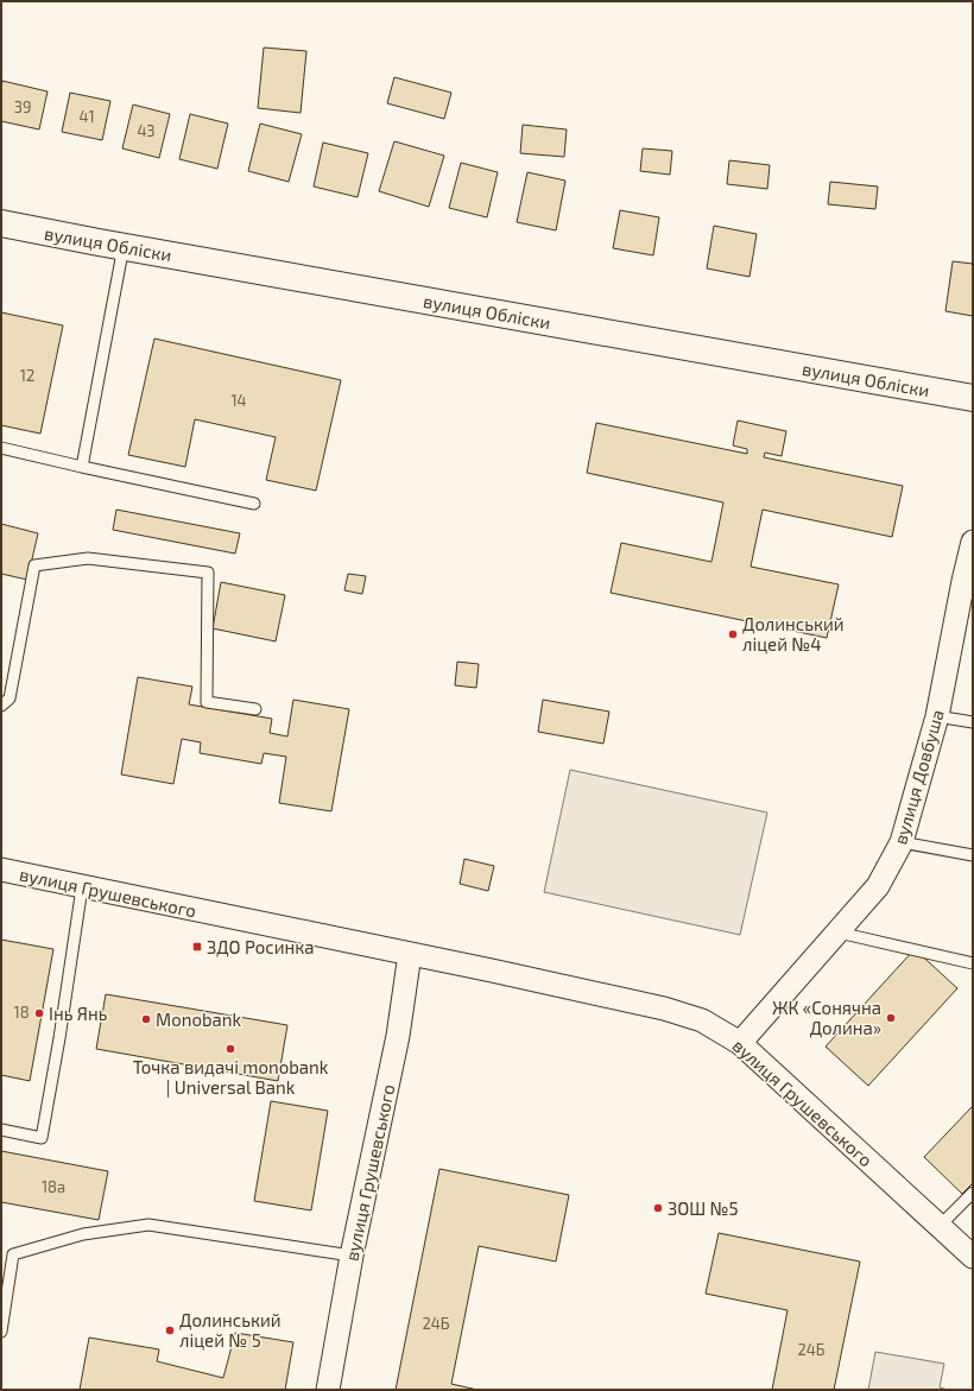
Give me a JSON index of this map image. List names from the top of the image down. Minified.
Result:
{"streets":{"main road":["вулиця Обліски"],"street":["вулиця Довбуша","вулиця Грушевського"]},"crossings":[["вулиця Довбуша","вулиця Грушевського"]],"places":{"other":["Долинський ліцей №4","Інь Янь","ЖК «Сонячна Долина»","Monobank","Точка видачі monobank | Universal Bank","ЗОШ №5","Долинський ліцей № 5"],"transit":["ЗДО Росинка"]},"house_numbers":["39","41","43","12","14","18","18а","24Б","24Б"]}
